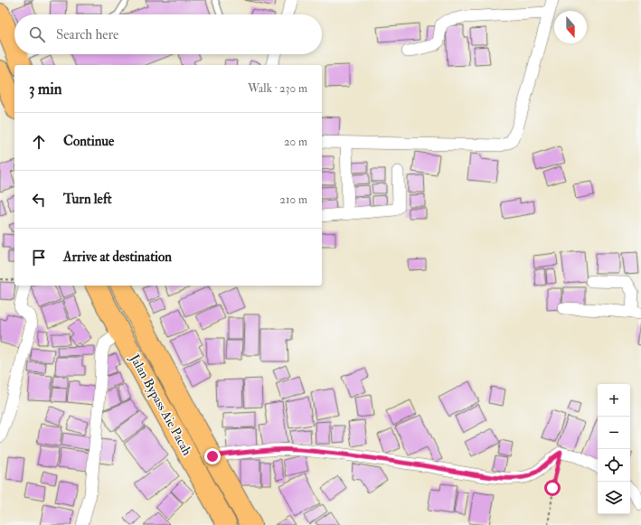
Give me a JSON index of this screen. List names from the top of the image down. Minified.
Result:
{"streets":{"highway":["Jalan Bypass Aie Pacah"]},"north":"bottom","page":{"search":"Search here","heading":["3 min","Walk · 230 m"],"list":[["Continue","20 m"],["Turn left","210 m"],"Arrive at destination"],"map_buttons":["+","−"]}}
